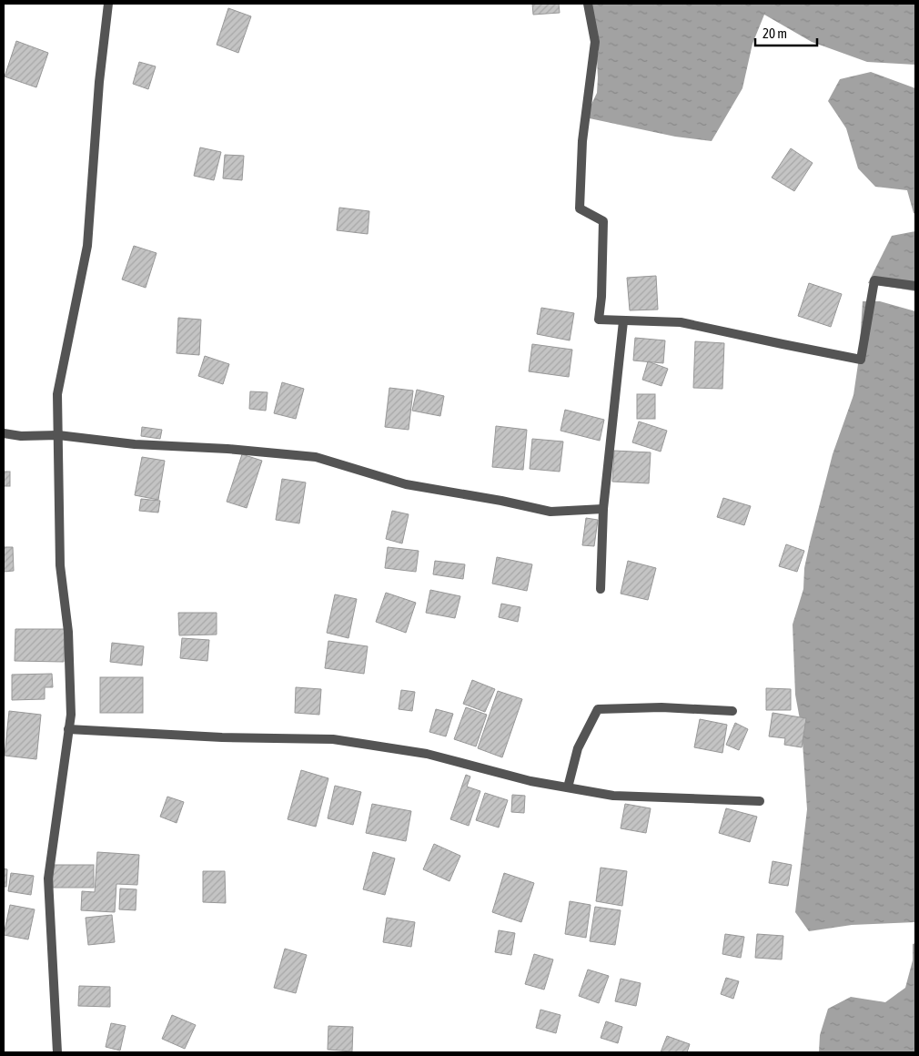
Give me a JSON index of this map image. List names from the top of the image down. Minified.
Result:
{"scale_bar":"20 m"}
